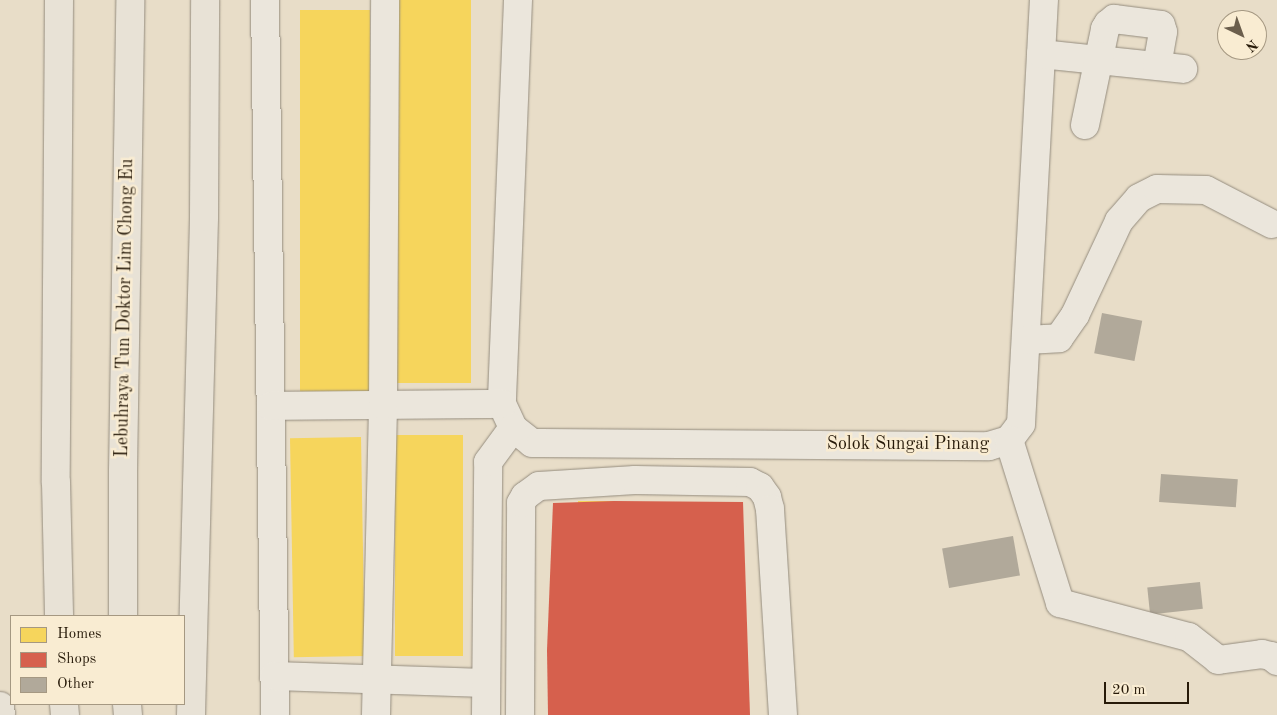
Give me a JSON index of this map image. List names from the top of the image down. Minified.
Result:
{"streets":{"highway":["Lebuhraya Tun Doktor Lim Chong Eu"],"street":["Solok Sungai Pinang"]},"legend":["Homes","Shops","Other"],"scale_bar":"20 m","north":"bottom right"}
